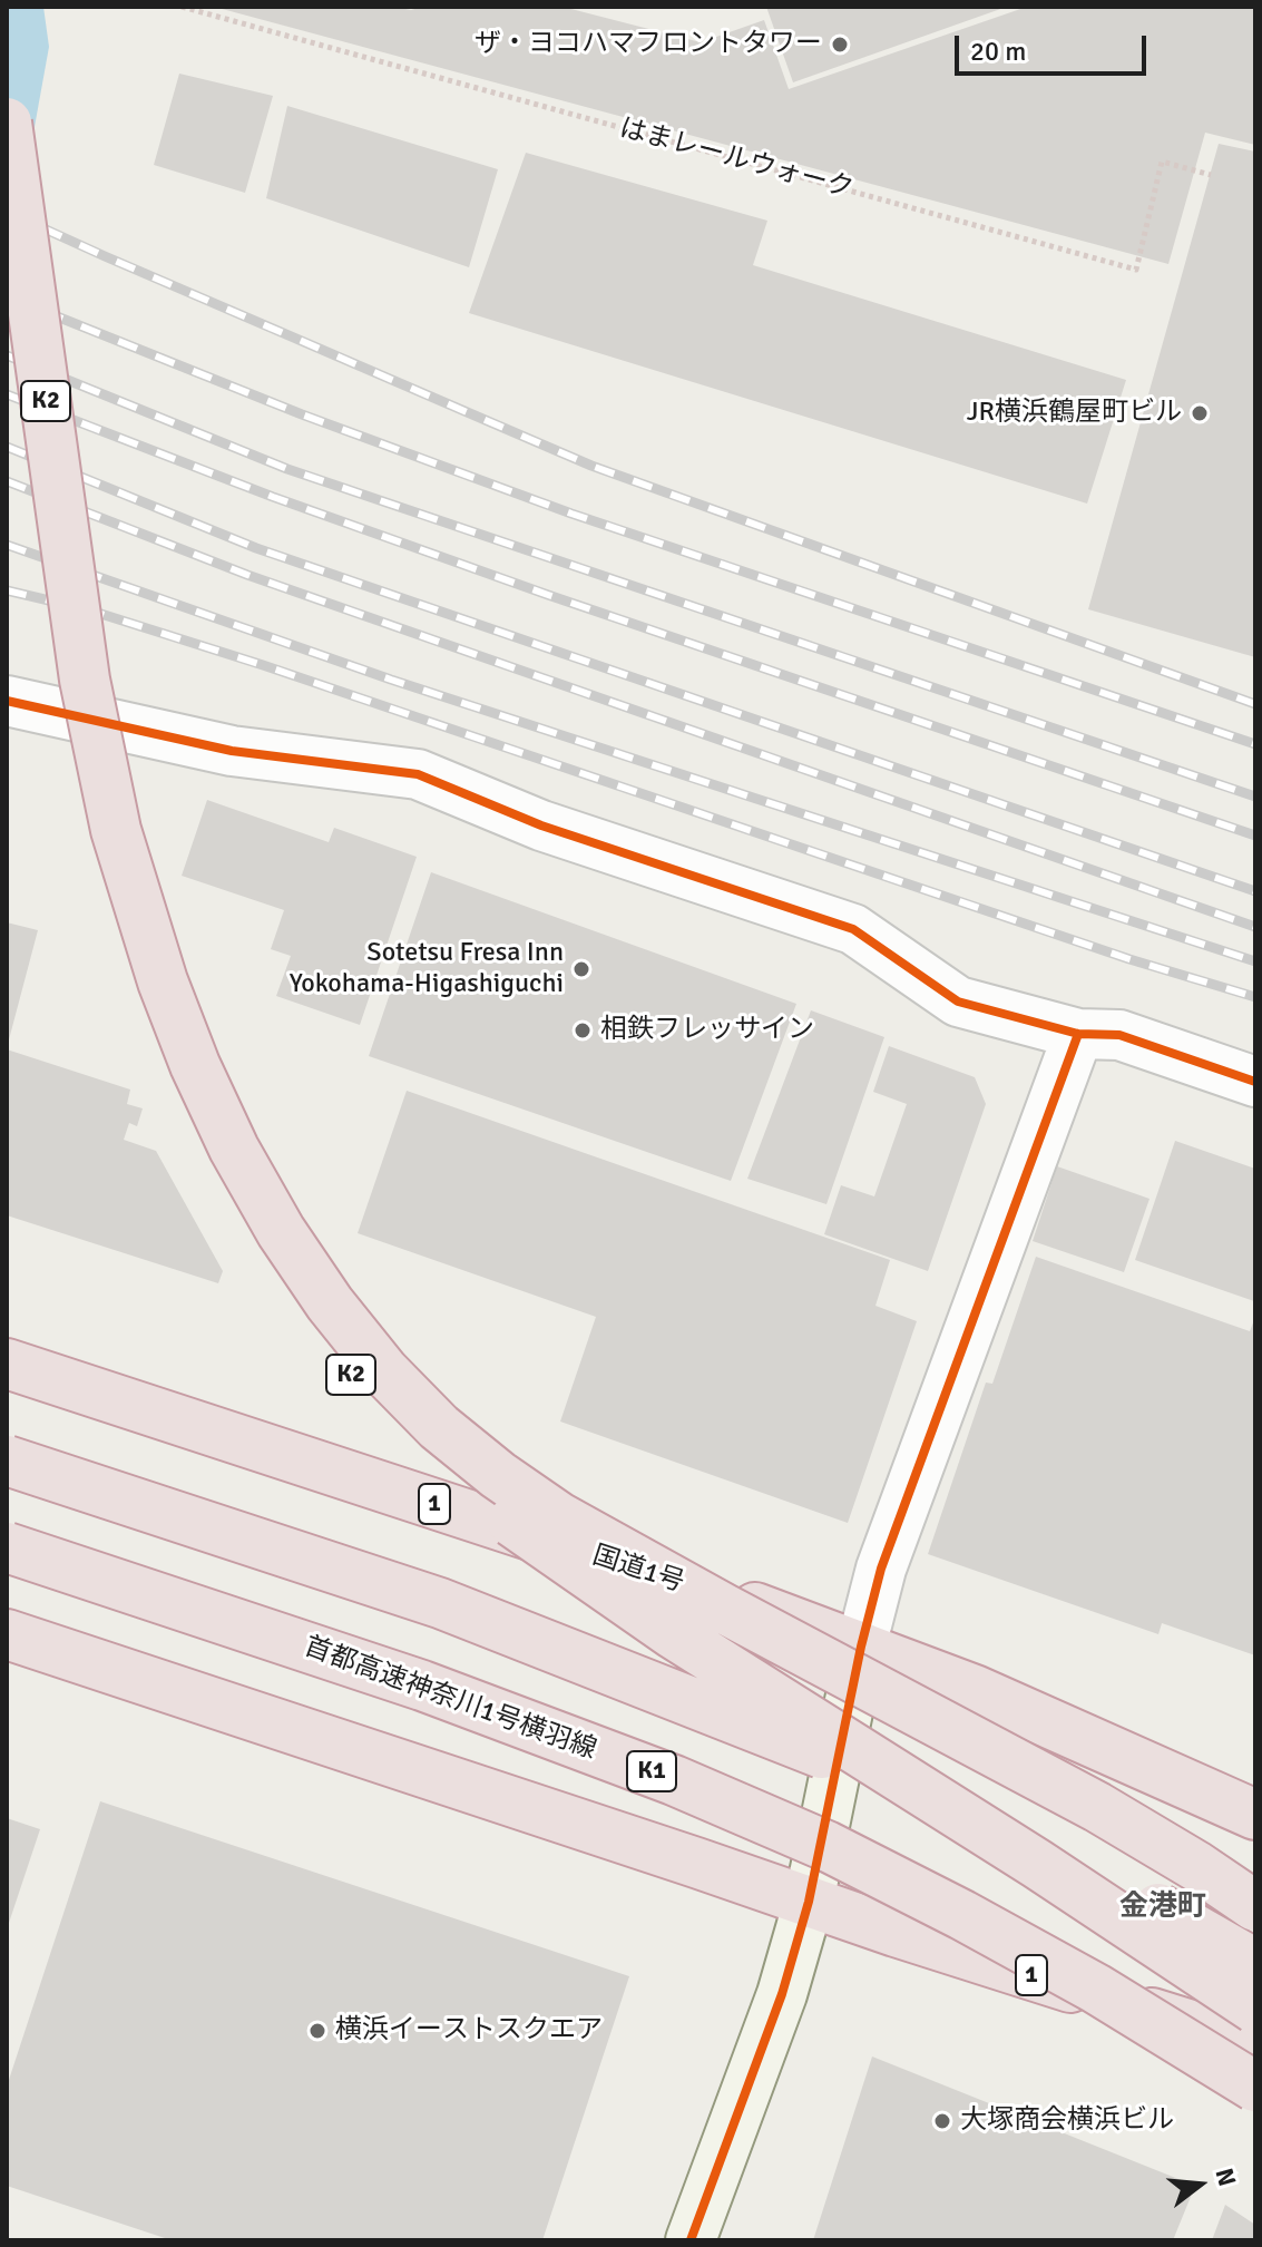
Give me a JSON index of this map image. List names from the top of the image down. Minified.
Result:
{"streets":{"highway":["K2","1","国道1号","首都高速神奈川1号横羽線","K1"],"path":["はまレールウォーク"]},"districts":["金港町"],"places":["ザ・ヨコハマフロントタワー","JR横浜鶴屋町ビル","Sotetsu Fresa Inn Yokohama-Higashiguchi","相鉄フレッサイン","横浜イーストスクエア","大塚商会横浜ビル"],"scale_bar":"20 m","north":"right"}
